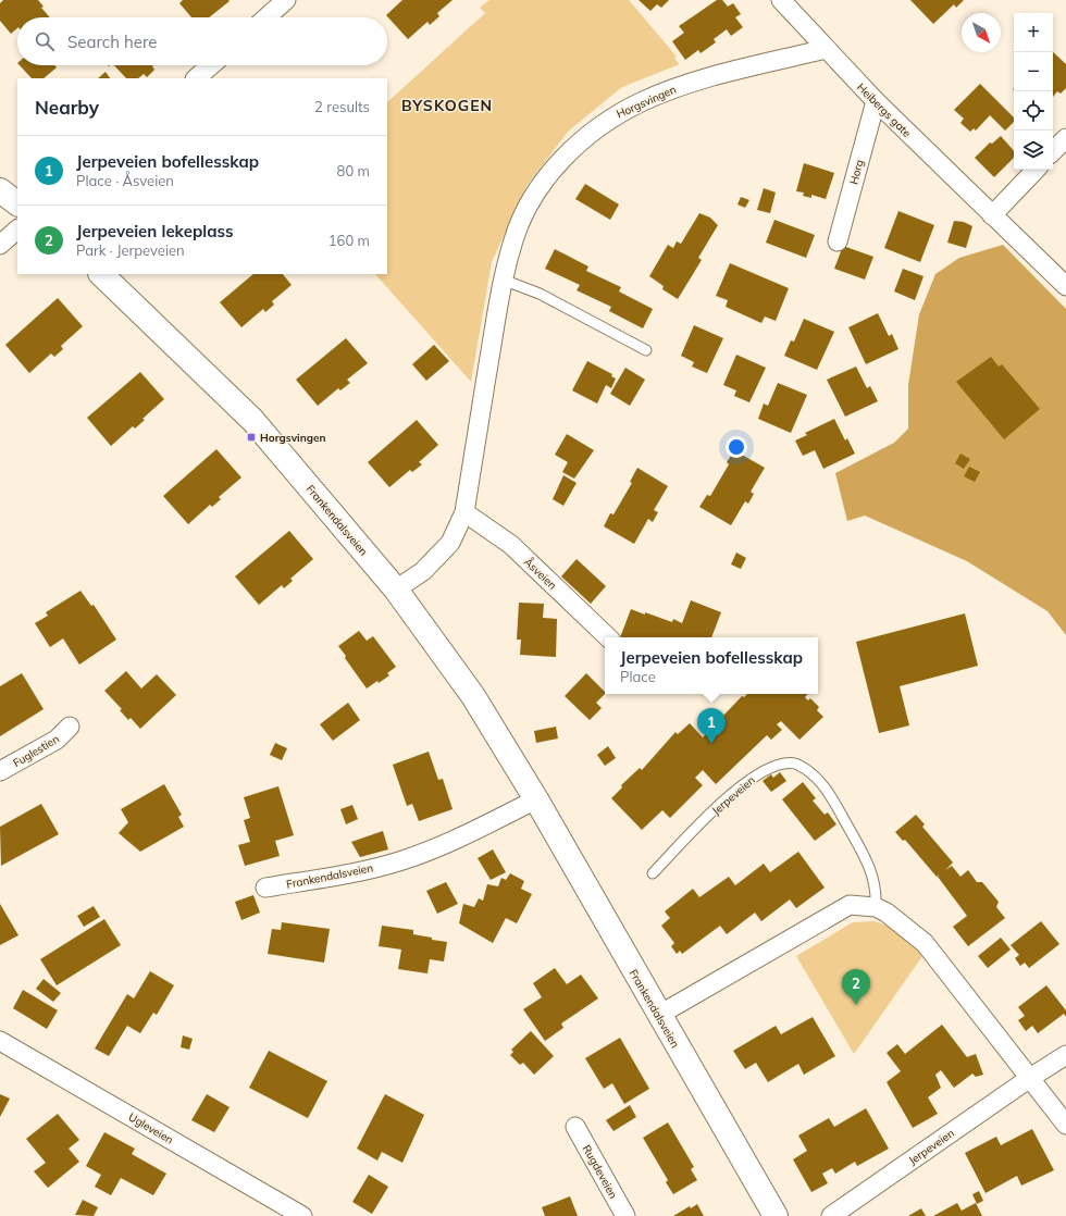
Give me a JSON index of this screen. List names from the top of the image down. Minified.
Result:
{"streets":{"main road":["Frankendalsveien"],"street":["Horgsvingen","Heibergs gate","Horg","Åsveien","Fuglestien","Jerpeveien","Ugleveien","Rugdeveien"]},"crossings":[["Horgsvingen","Heibergs gate"],["Horgsvingen","Frankendalsveien"],["Horgsvingen","Åsveien"],["Heibergs gate","Horg"]],"districts":["BYSKOGEN"],"places":{"transit":["Horgsvingen"]},"north":"bottom right","page":{"map_buttons":["+","−"],"search":"Search here","heading":["Nearby","2 results"],"list":[{"mark":"1","name":"Jerpeveien bofellesskap","note":"Place · Åsveien","value":"80 m"},{"mark":"2","name":"Jerpeveien lekeplass","note":"Park · Jerpeveien","value":"160 m"}],"popup":["Jerpeveien bofellesskap","Place"],"pins":["1","2"]}}
